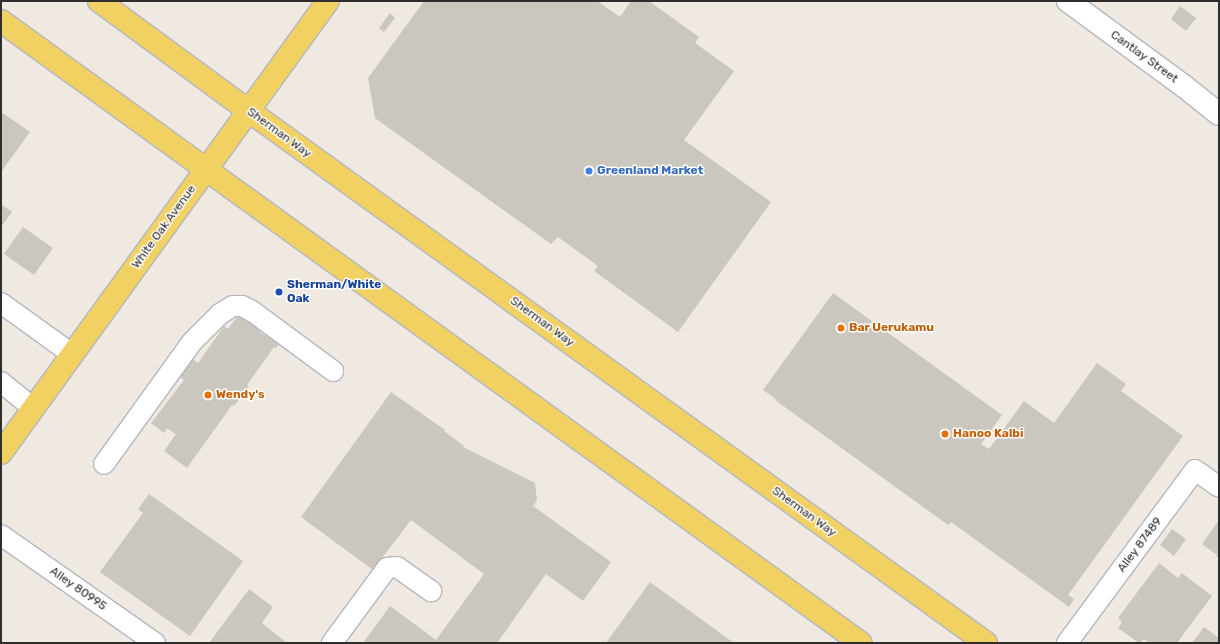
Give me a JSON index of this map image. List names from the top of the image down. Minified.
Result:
{"streets":{"main road":["Sherman Way","White Oak Avenue"],"street":["Cantlay Street"],"lane":["Alley 87489","Alley 80995"]},"crossings":[["Sherman Way","White Oak Avenue"]],"places":["Greenland Market","Sherman/White Oak","Bar Uerukamu","Wendy's","Hanoo Kalbi"]}
